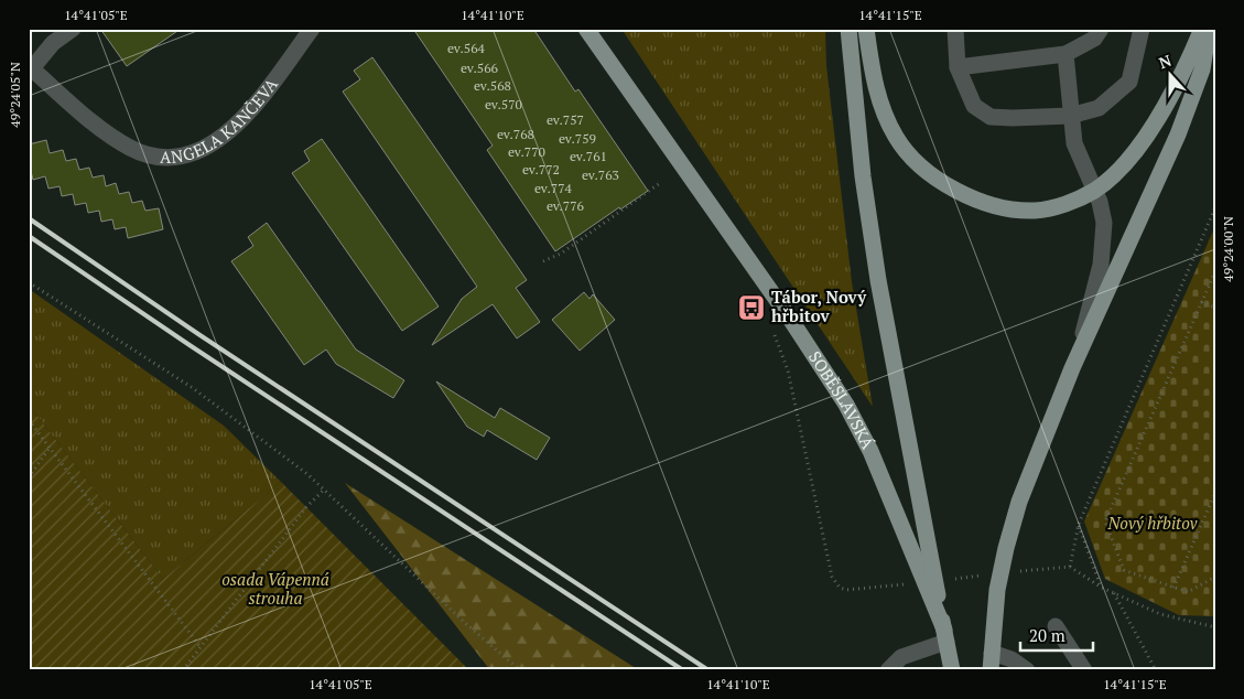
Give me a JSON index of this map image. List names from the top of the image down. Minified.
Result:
{"streets":{"main road":["SOBĚSLAVSKÁ"],"street":["ANGELA KANČEVA"]},"parks":["Nový hřbitov","osada Vápenná strouha"],"places":{"bus stop":["Tábor, Nový hřbitov"]},"house_numbers":["ev.564","ev.566","ev.568","ev.570","ev.757","ev.768","ev.759","ev.770","ev.761","ev.772","ev.763","ev.774","ev.776"],"scale_bar":"20 m","north":"top","coordinates":["14°41'05\"E","14°41'10\"E","14°41'15\"E","49°24'05\"N","49°24'00\"N"]}
